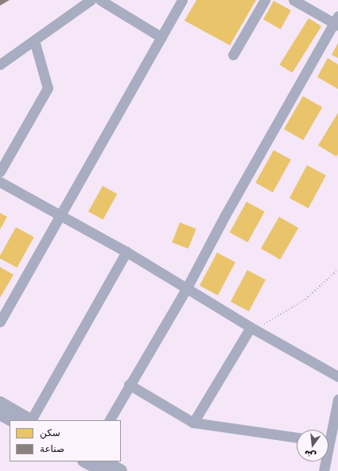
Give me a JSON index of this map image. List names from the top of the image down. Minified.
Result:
{"legend":["سكن","صناعة"],"north":"bottom"}
